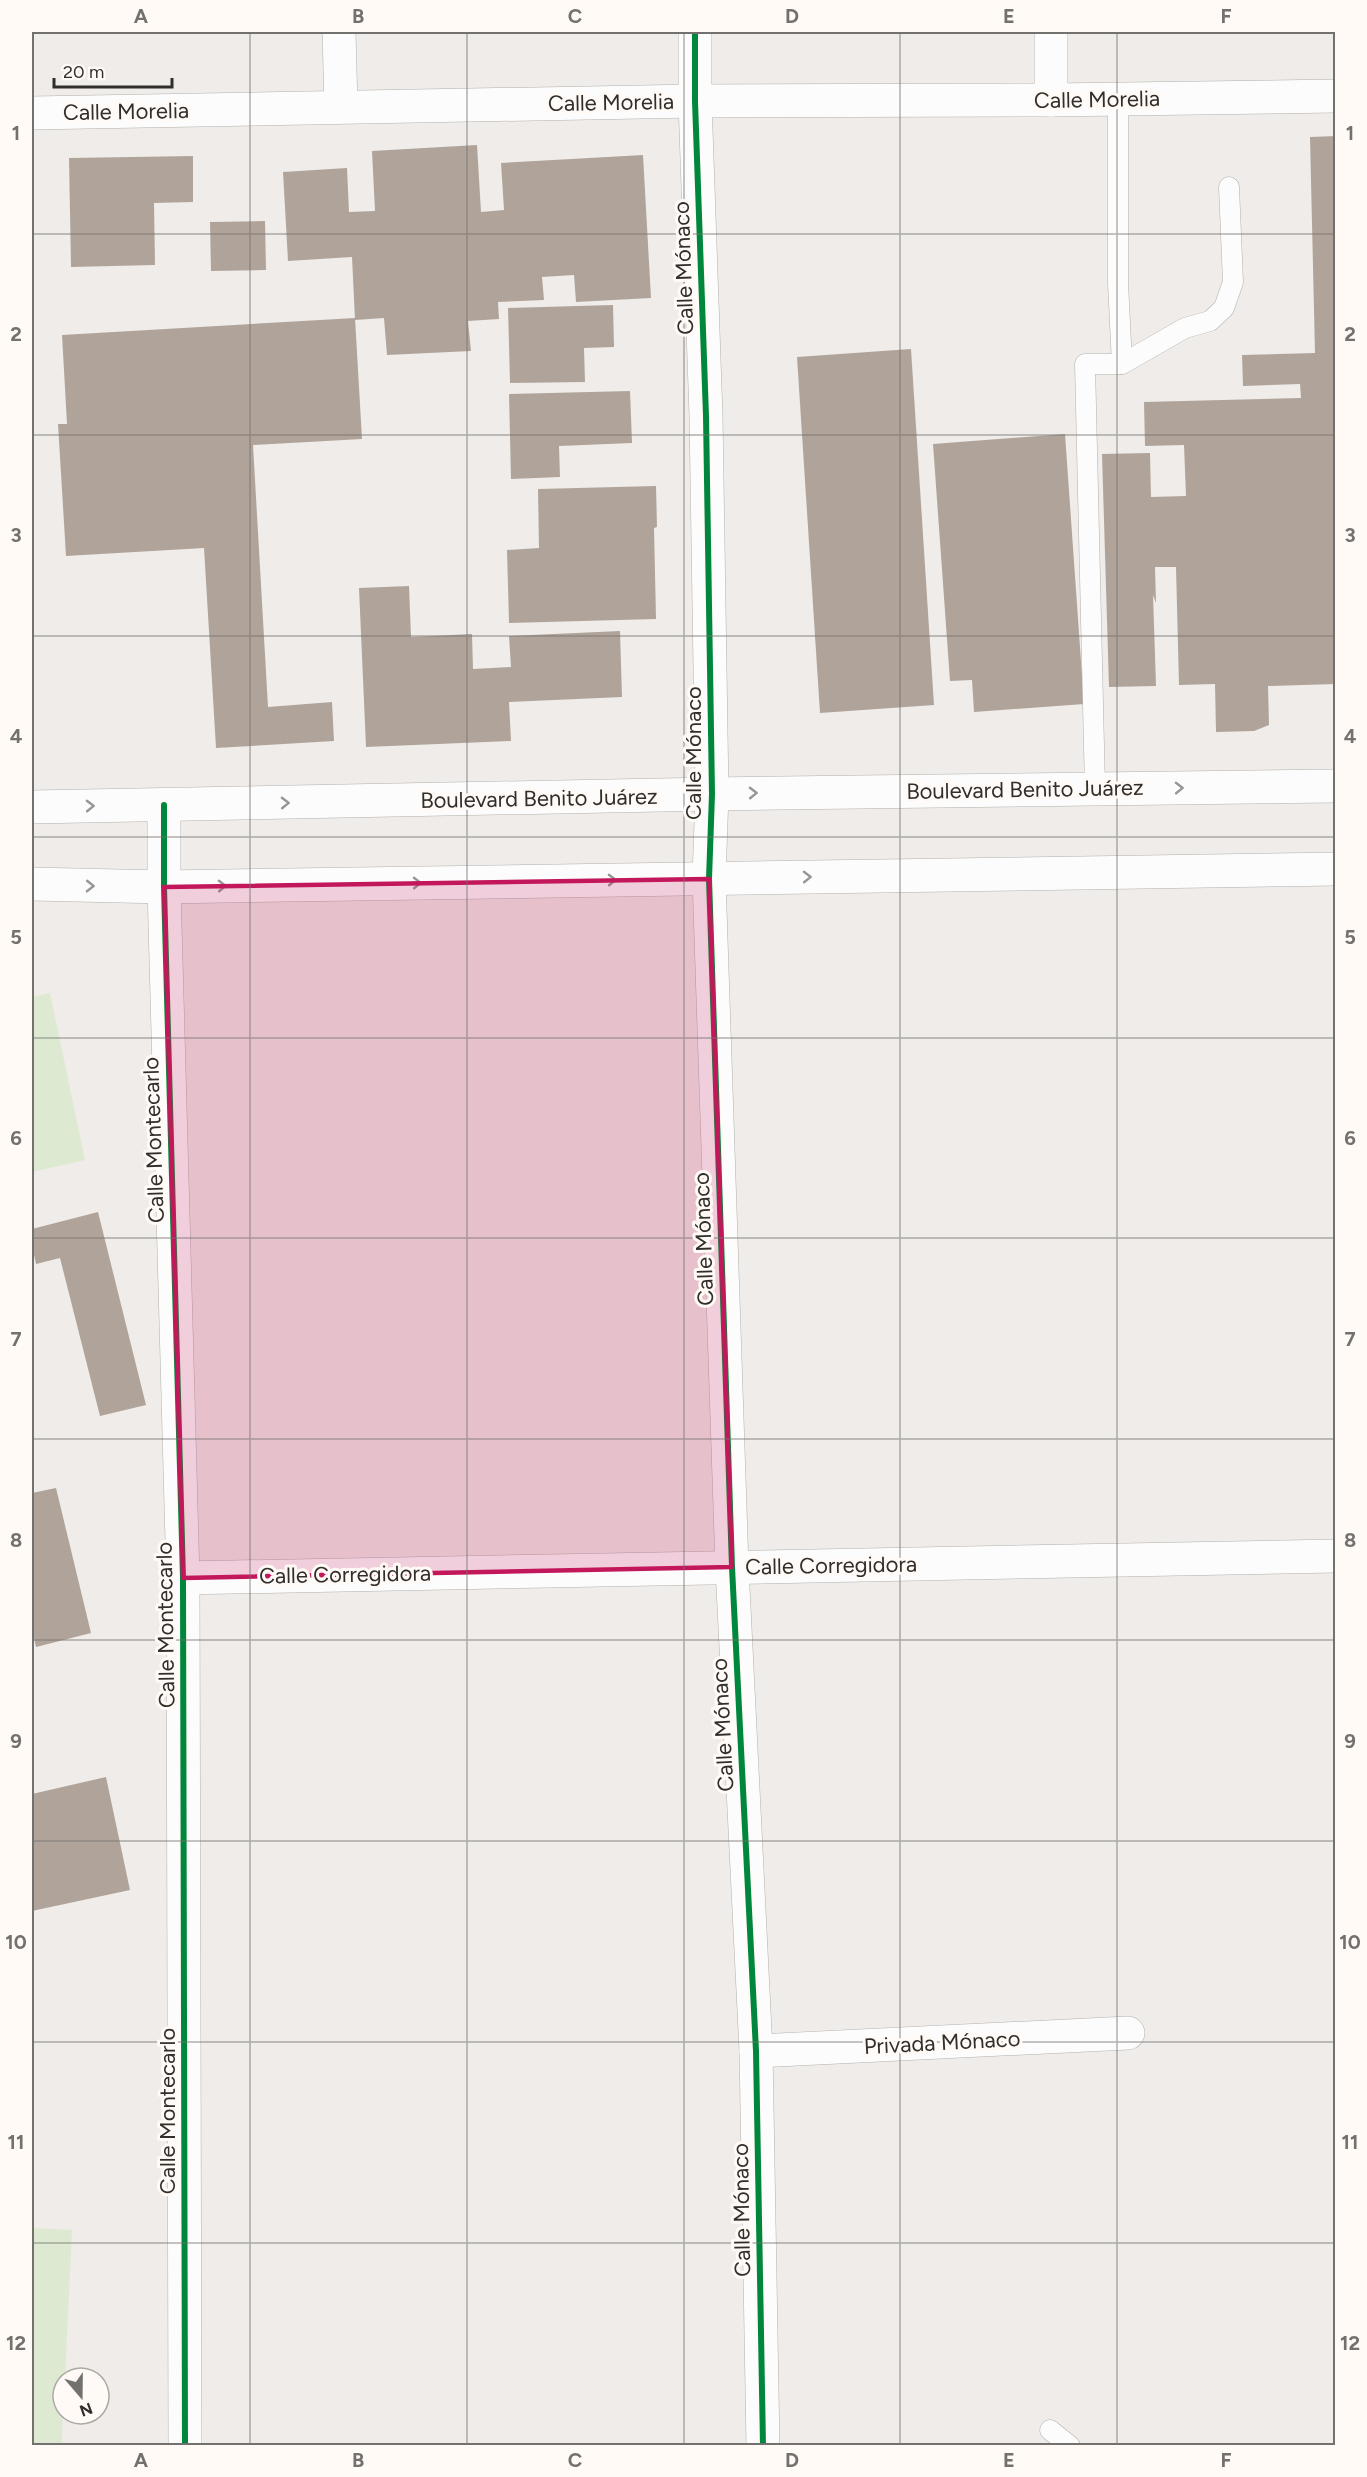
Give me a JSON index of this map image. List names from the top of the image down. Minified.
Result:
{"streets":{"street":["Calle Morelia","Calle Mónaco","Boulevard Benito Juárez","Calle Montecarlo","Calle Corregidora","Privada Mónaco"]},"crossings":[["Calle Morelia","Calle Mónaco"],["Calle Mónaco","Boulevard Benito Juárez"],["Calle Mónaco","Calle Corregidora"],["Calle Mónaco","Privada Mónaco"],["Boulevard Benito Juárez","Calle Montecarlo"],["Calle Montecarlo","Calle Corregidora"]],"scale_bar":"20 m","north":"bottom","grid":{"columns":["A","B","C","D","E","F"],"rows":["1","2","3","4","5","6","7","8","9","10","11","12"]}}
